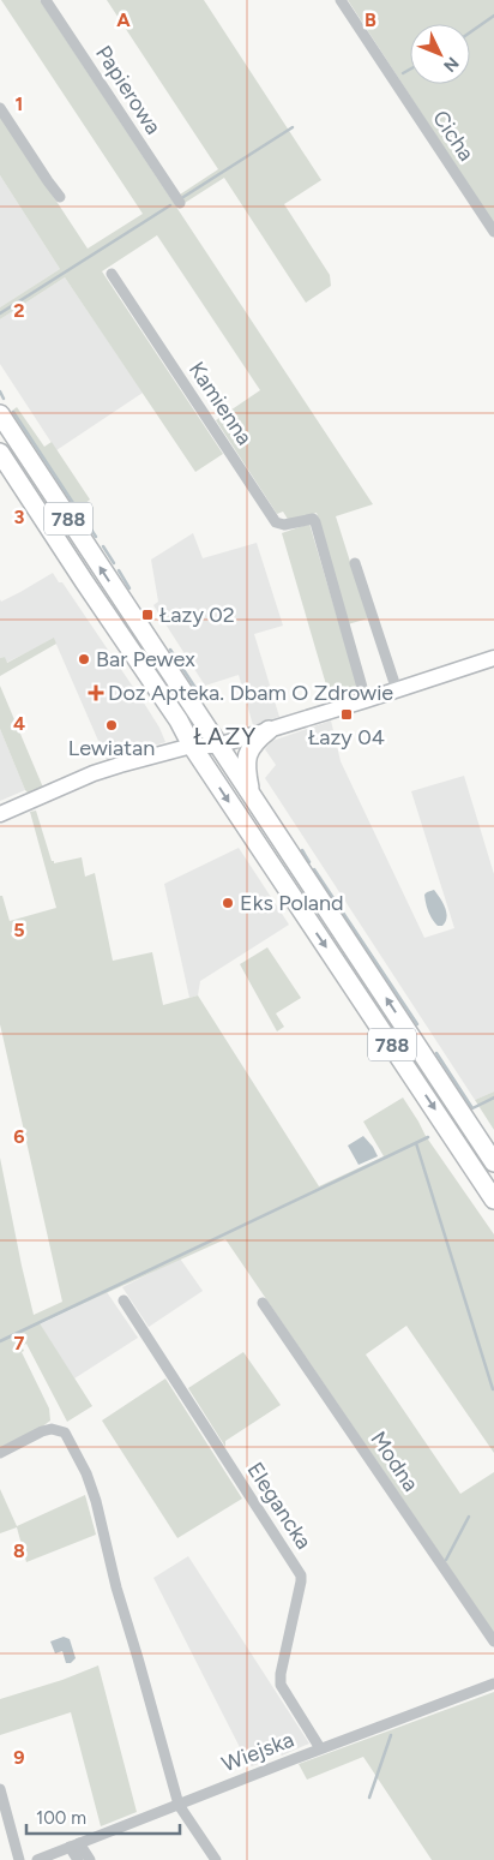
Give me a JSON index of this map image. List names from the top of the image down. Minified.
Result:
{"streets":{"main road":["788"],"street":["Papierowa","Cicha","Kamienna","Modna","Elegancka","Wiejska"]},"crossings":[["Elegancka","Wiejska"]],"districts":["ŁAZY"],"places":{"transit":["Łazy 02","Łazy 04"],"other":["Bar Pewex","Lewiatan","Eks Poland"],"health":["Doz Apteka. Dbam O Zdrowie"]},"scale_bar":"100 m","north":"bottom right","grid":{"columns":["A","B"],"rows":["1","2","3","4","5","6","7","8","9"]}}
